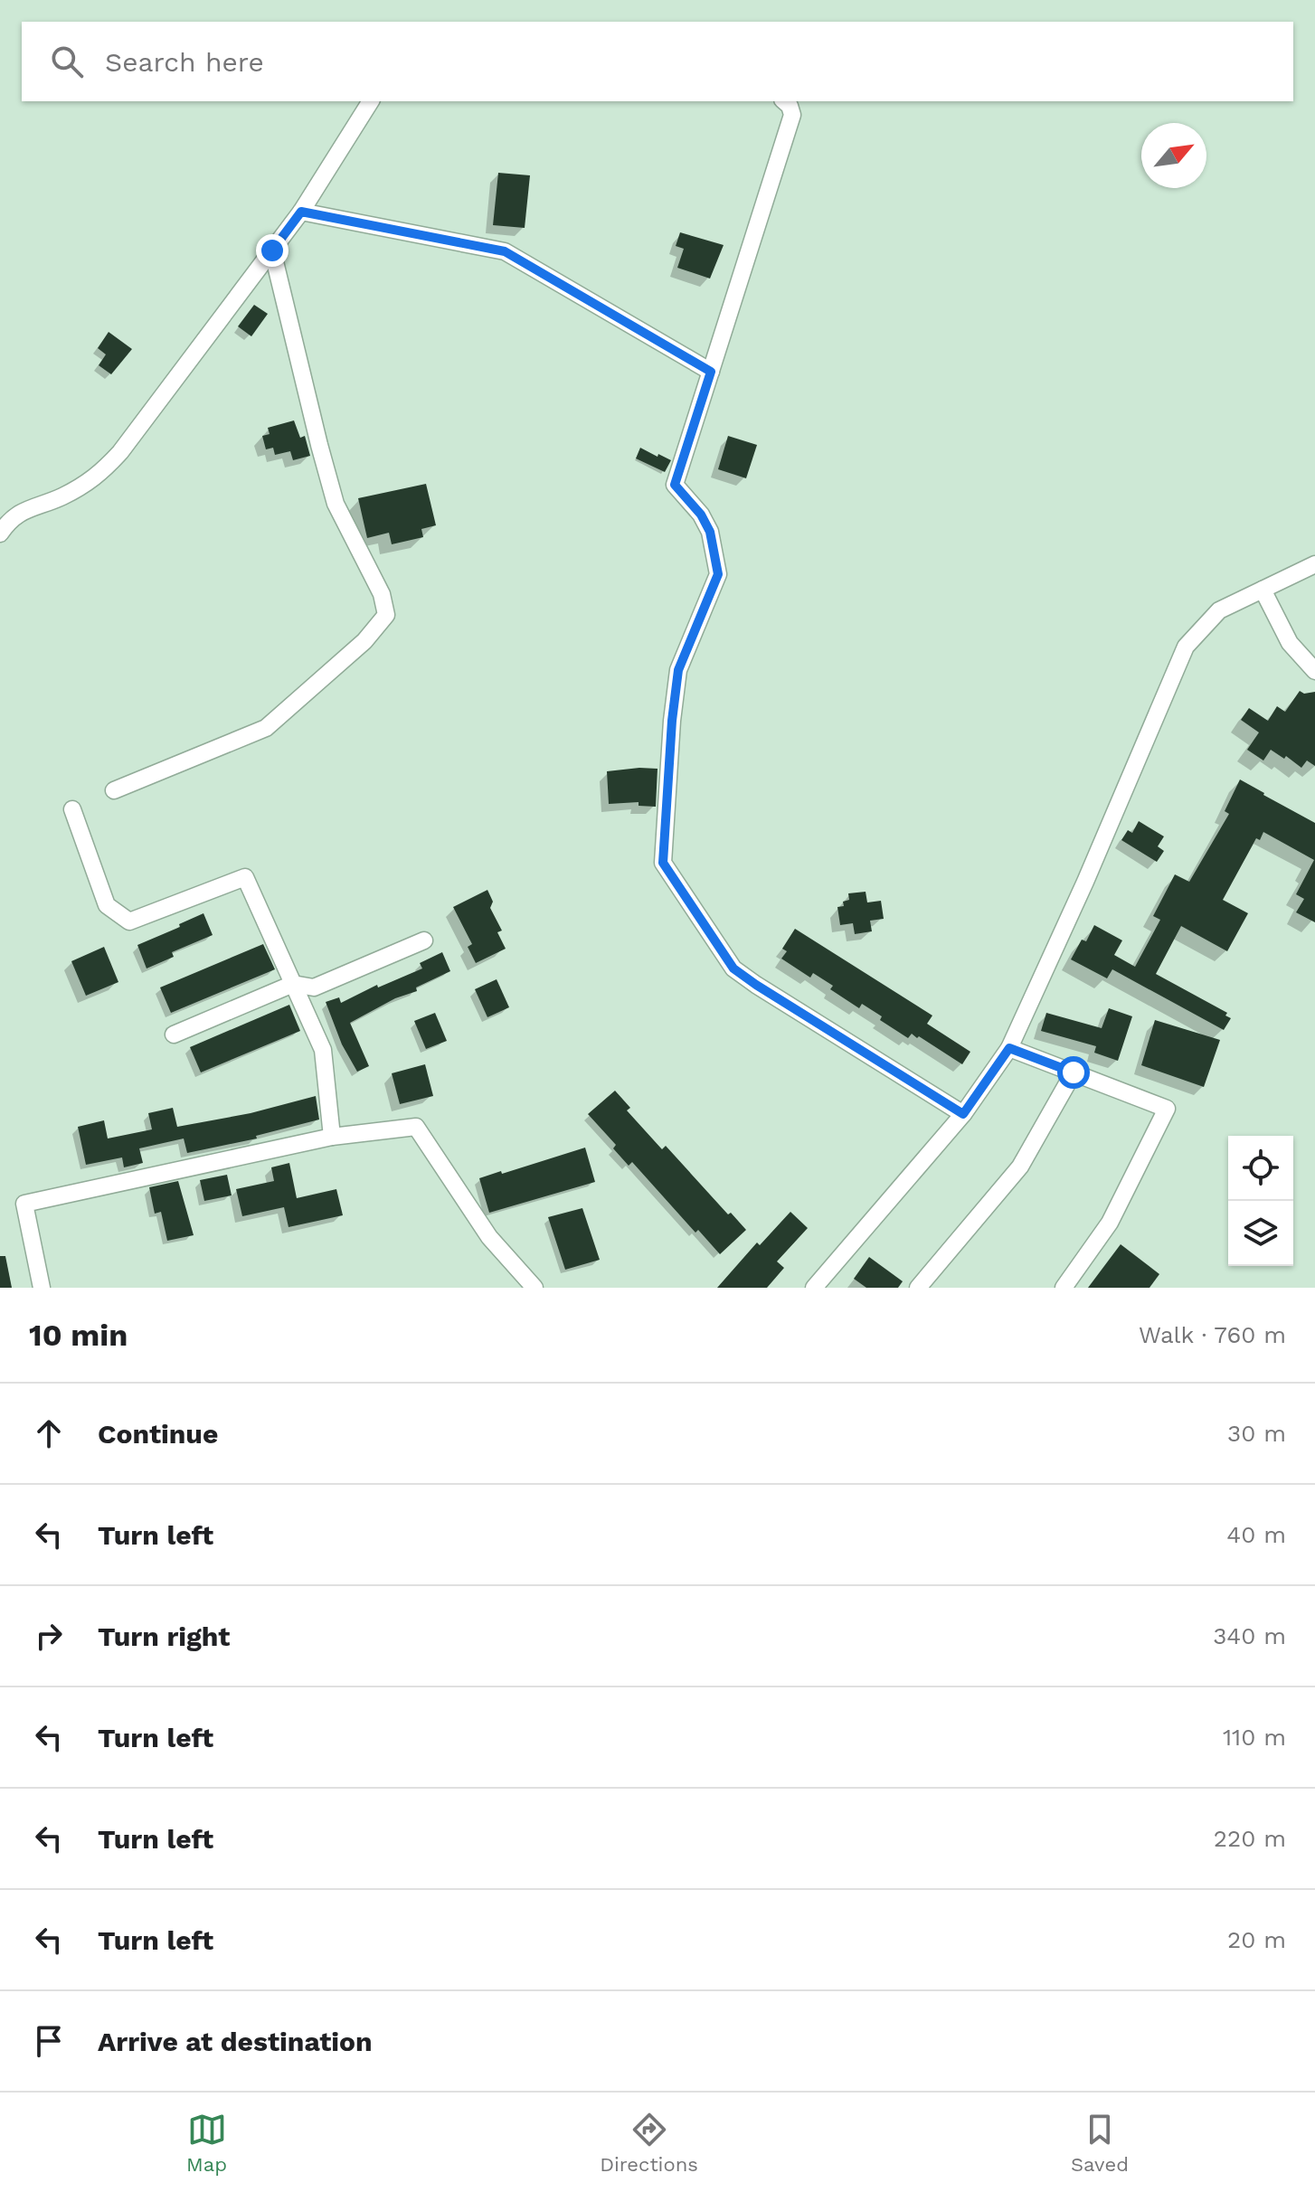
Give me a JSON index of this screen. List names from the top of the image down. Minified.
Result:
{"north":"top right","page":{"search":"Search here","heading":["10 min","Walk · 760 m"],"list":[["Continue","30 m"],["Turn left","40 m"],["Turn right","340 m"],["Turn left","110 m"],["Turn left","220 m"],["Turn left","20 m"],"Arrive at destination"],"nav":["Map","Directions","Saved"]}}
